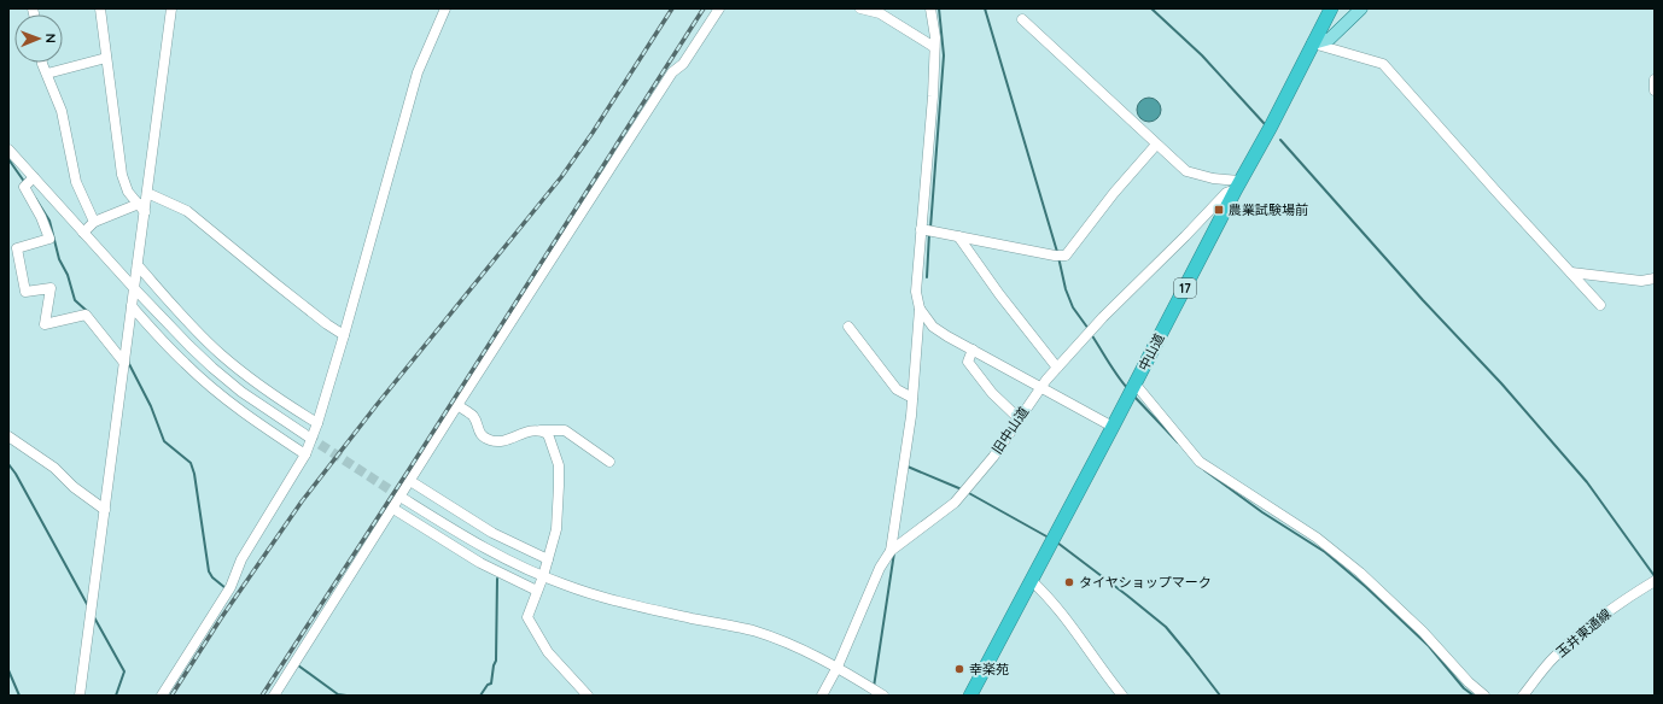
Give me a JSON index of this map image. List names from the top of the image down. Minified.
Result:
{"streets":{"highway":["17","中山道"],"street":["旧中山道","玉井東通線"]},"crossings":[["中山道","旧中山道"]],"places":{"transit":["農業試験場前"],"other":["タイヤショップマーク","幸楽苑"]},"north":"right"}
